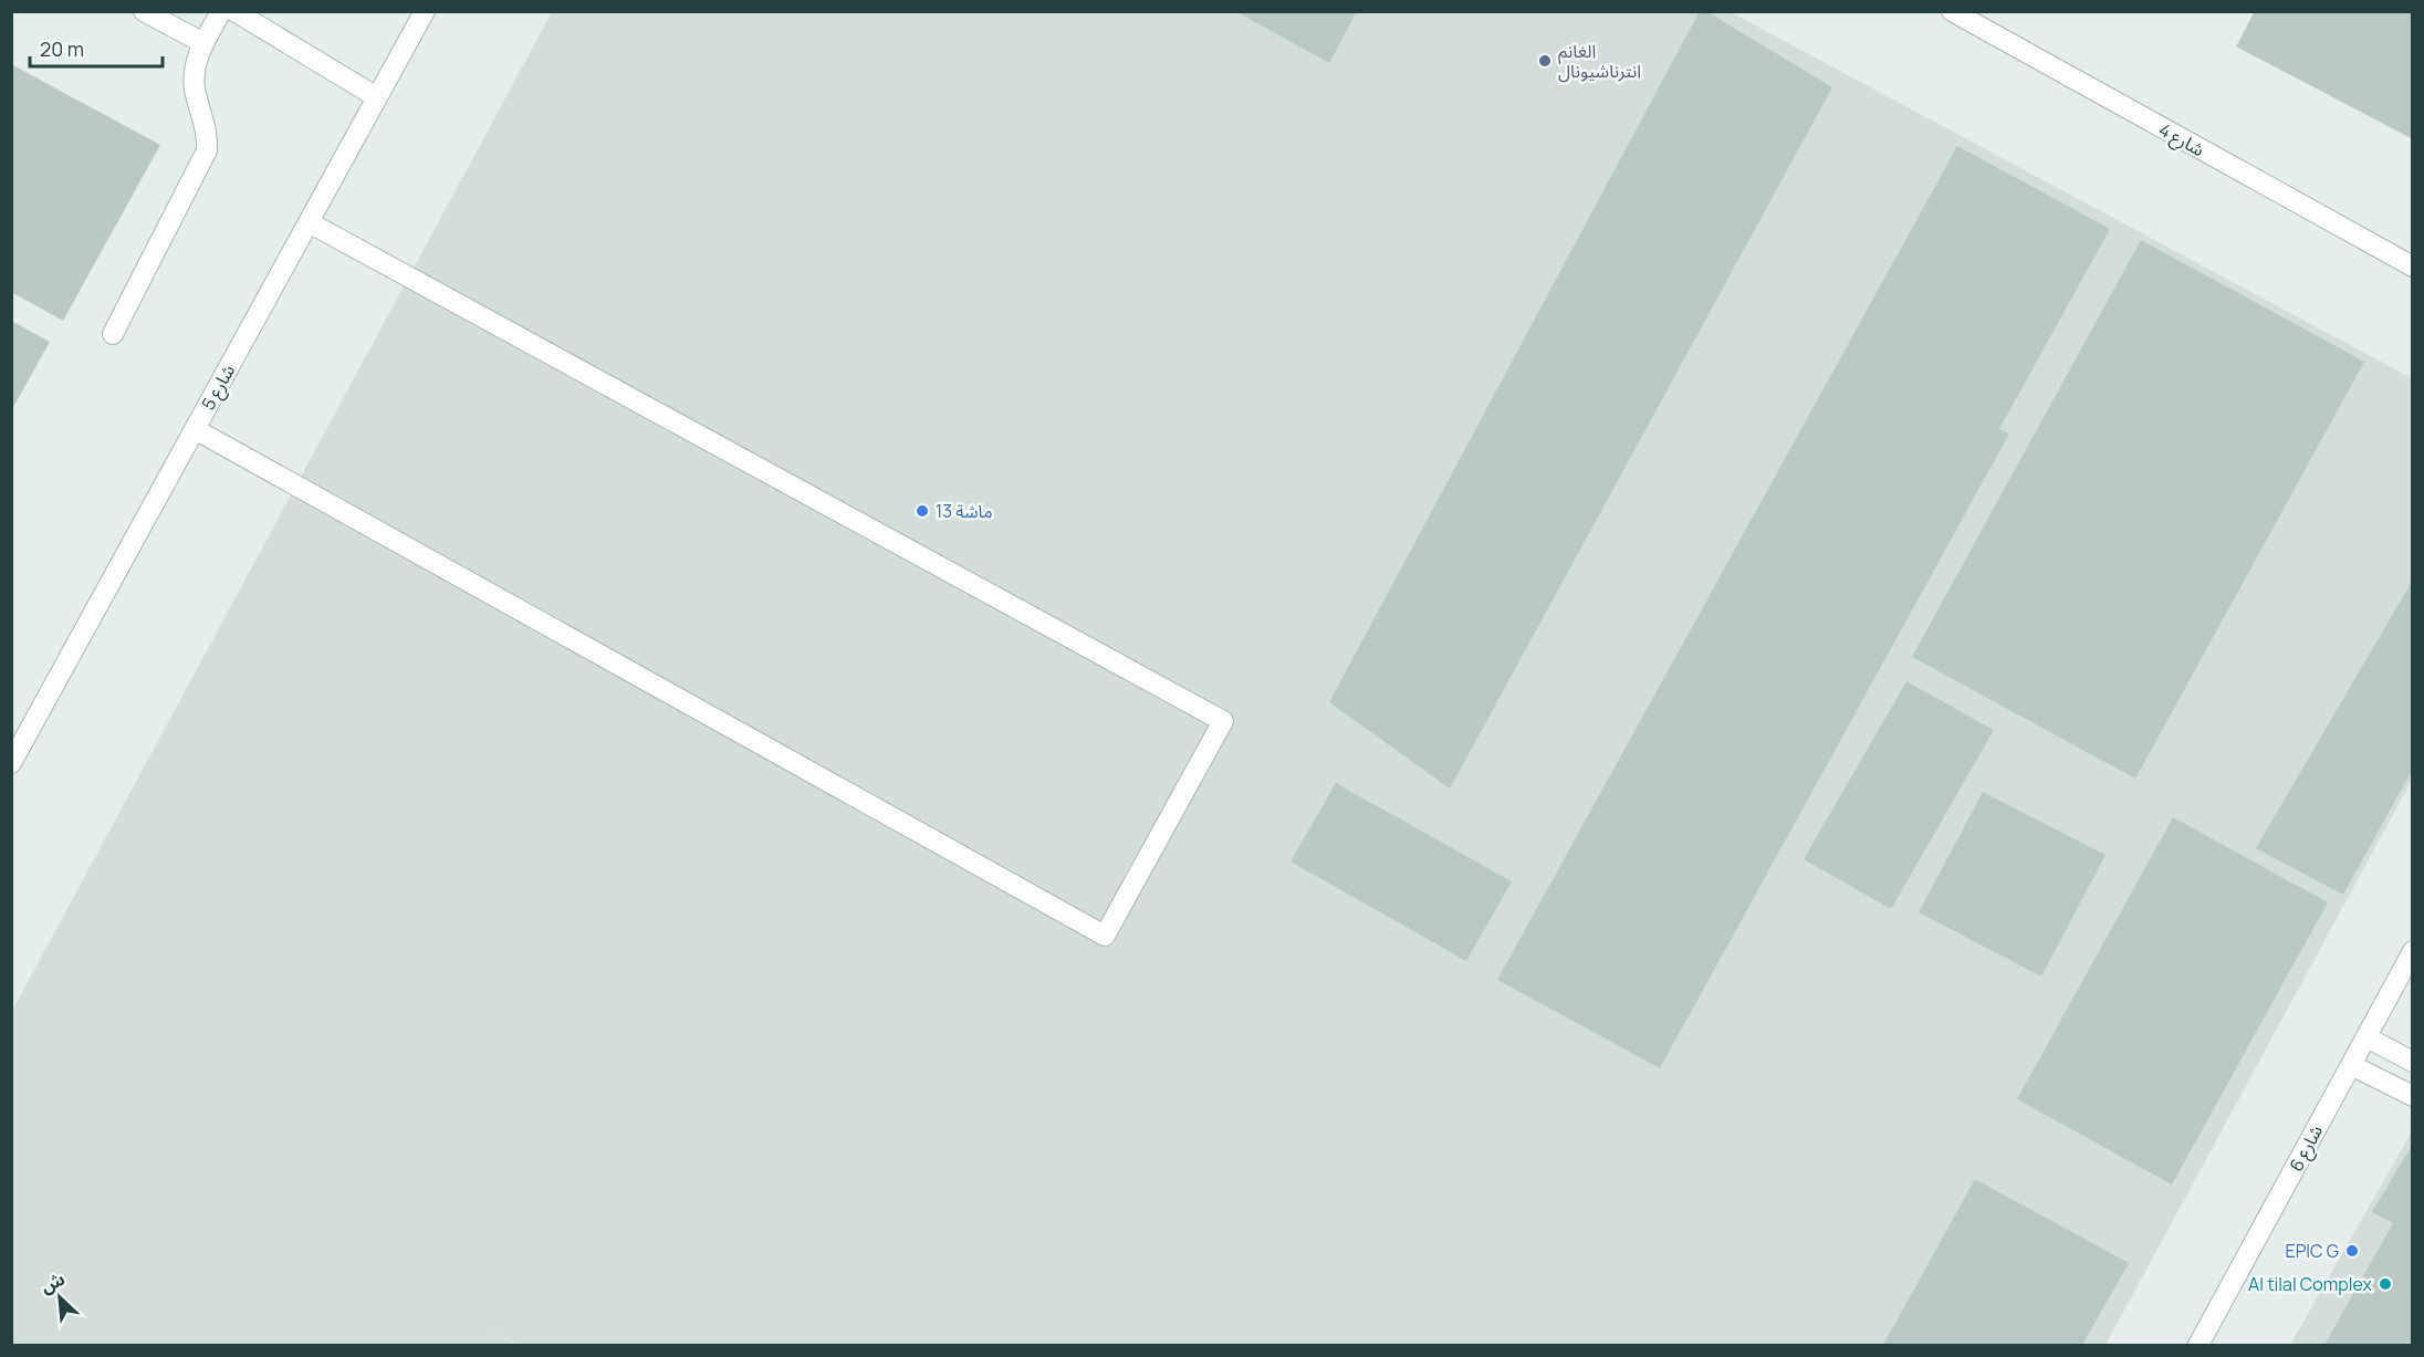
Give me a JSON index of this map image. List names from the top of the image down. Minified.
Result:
{"streets":{"street":["شارع 4","شارع 5","شارع 6"]},"places":["الغانم انترناشيونال","ماشة 13","EPIC G","Al tilal Complex"],"scale_bar":"20 m","north":"top left"}
